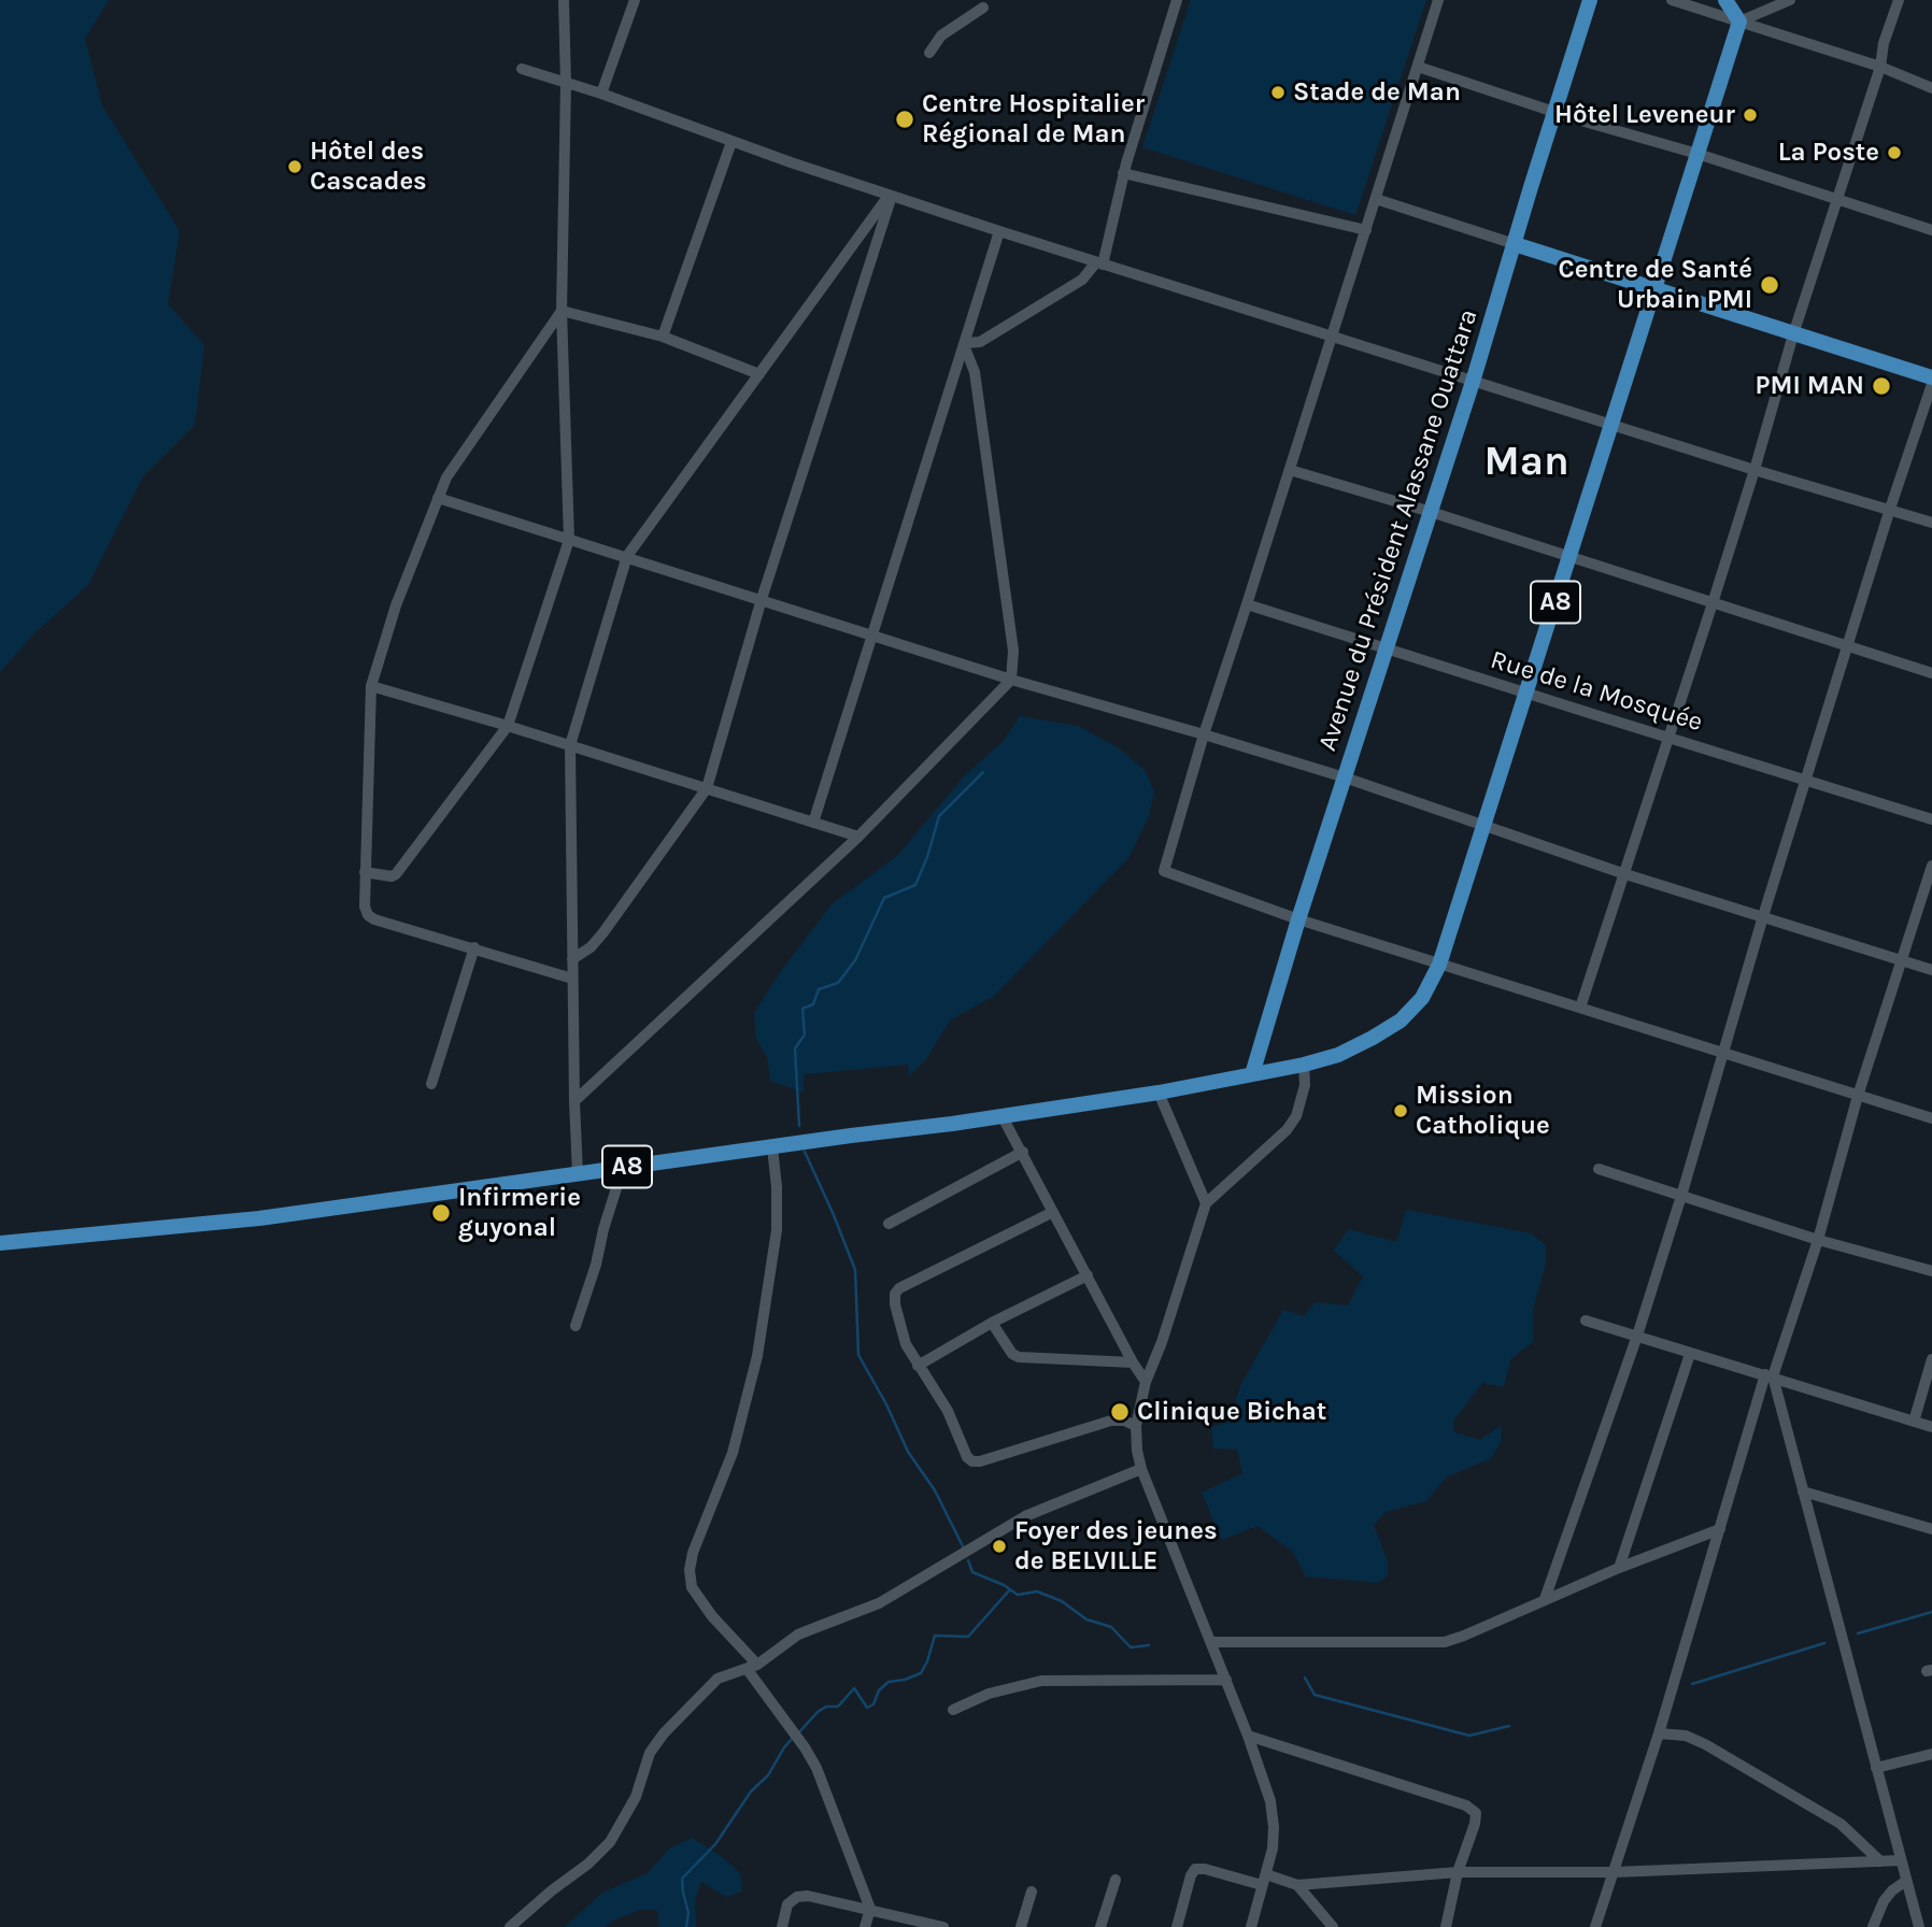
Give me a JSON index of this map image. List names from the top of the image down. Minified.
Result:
{"streets":{"main road":["Avenue du Président Alassane Ouattara","A8"],"street":["Rue de la Mosquée"]},"crossings":[["Avenue du Président Alassane Ouattara","A8"],["Avenue du Président Alassane Ouattara","Rue de la Mosquée"],["A8","Rue de la Mosquée"]],"districts":["Man"],"places":["Stade de Man","Hôtel Leveneur","Centre Hospitalier Régional de Man","La Poste","Hôtel des Cascades","Centre de Santé Urbain PMI","PMI MAN","Mission Catholique","Infirmerie guyonal","Clinique Bichat","Foyer des jeunes de BELVILLE"]}
